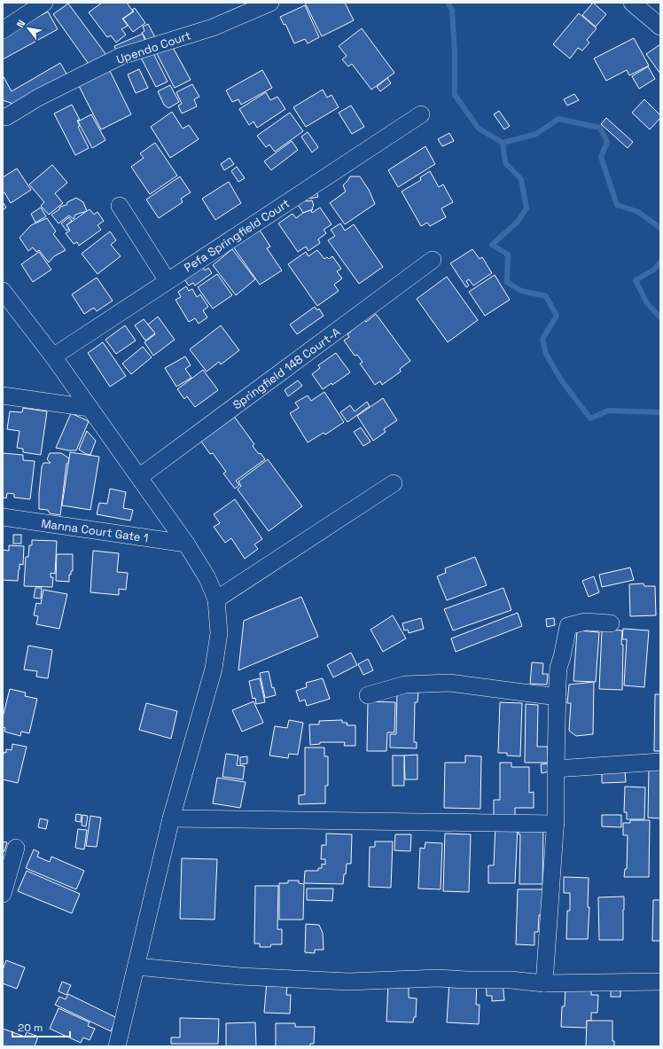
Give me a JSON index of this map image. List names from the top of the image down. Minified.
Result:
{"streets":{"street":["Upendo Court","Pefa Springfield Court","Springfield 148 Court-A","Manna Court Gate 1"]},"scale_bar":"20 m","north":"top left"}
